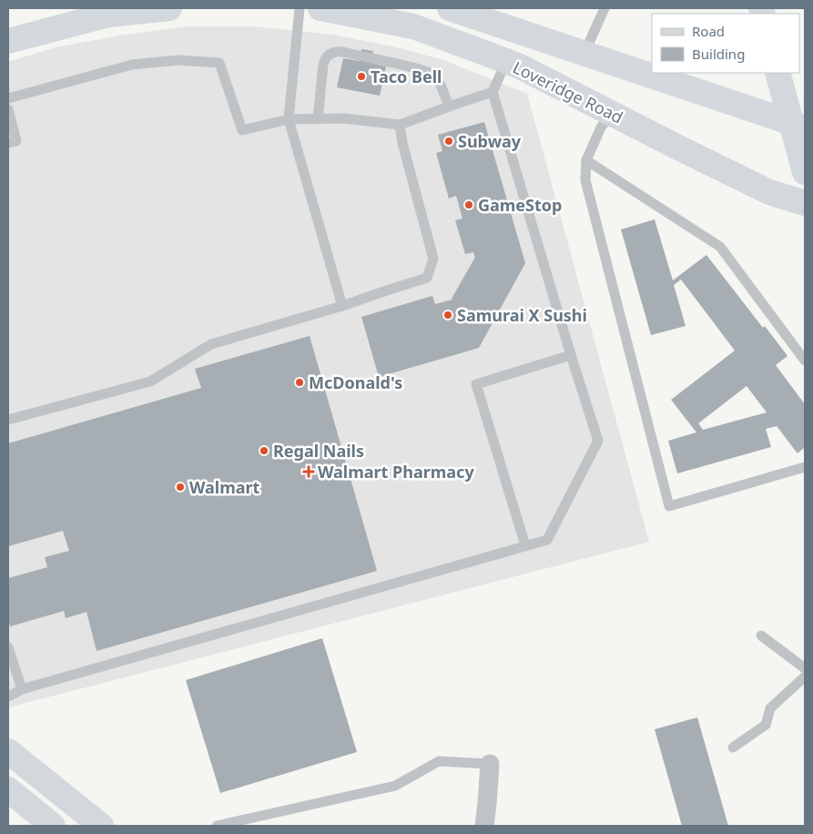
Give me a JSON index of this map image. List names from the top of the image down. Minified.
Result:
{"streets":{"main road":["Loveridge Road"]},"places":{"other":["Taco Bell","Subway","GameStop","Samurai X Sushi","McDonald's","Regal Nails","Walmart"],"health":["Walmart Pharmacy"]},"legend":["Road","Building"]}
